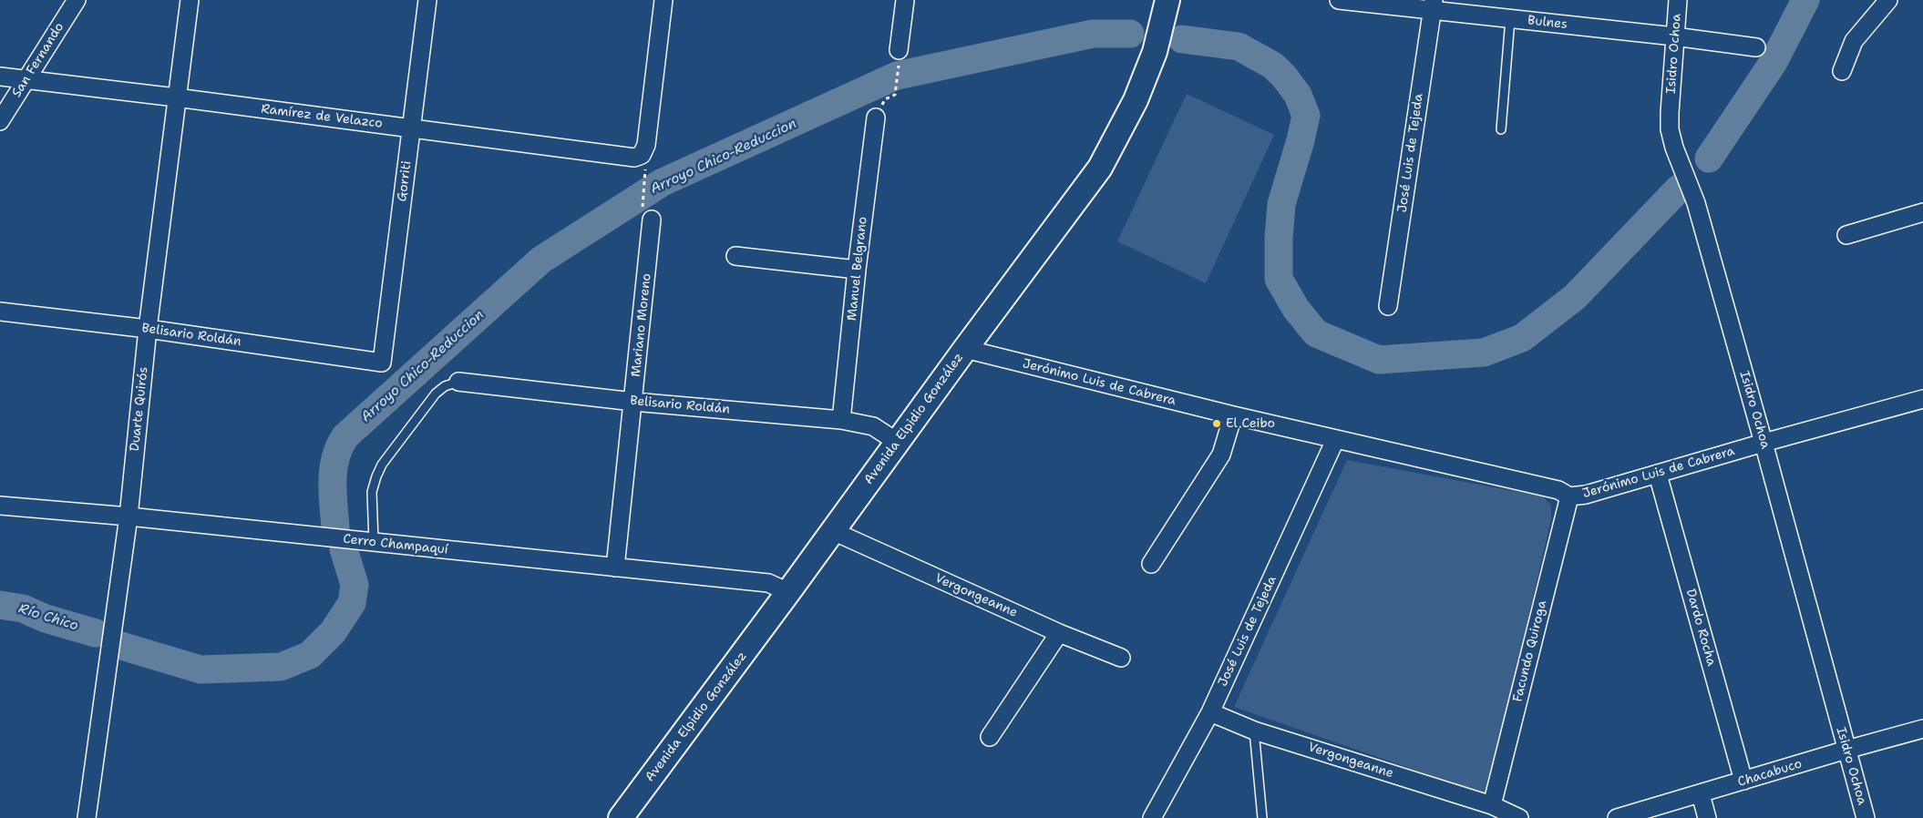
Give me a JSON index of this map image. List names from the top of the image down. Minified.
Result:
{"streets":{"main road":["Avenida Elpidio González"],"street":["Bulnes","Isidro Ochoa","San Fernando","Ramírez de Velazco","José Luis de Tejeda","Gorriti","Manuel Belgrano","Mariano Moreno","Belisario Roldán","Jerónimo Luis de Cabrera","Duarte Quirós","Cerro Champaquí","Vergongeanne","Dardo Rocha","Facundo Quiroga","Chacabuco"]},"crossings":[["Bulnes","Isidro Ochoa"],["Bulnes","José Luis de Tejeda"],["Isidro Ochoa","Jerónimo Luis de Cabrera"],["Isidro Ochoa","Chacabuco"],["San Fernando","Ramírez de Velazco"],["Ramírez de Velazco","Gorriti"],["Ramírez de Velazco","Duarte Quirós"],["José Luis de Tejeda","Jerónimo Luis de Cabrera"],["José Luis de Tejeda","Vergongeanne"],["Gorriti","Belisario Roldán"],["Manuel Belgrano","Belisario Roldán"],["Mariano Moreno","Belisario Roldán"],["Mariano Moreno","Cerro Champaquí"],["Belisario Roldán","Duarte Quirós"],["Belisario Roldán","Avenida Elpidio González"],["Jerónimo Luis de Cabrera","Avenida Elpidio González"],["Jerónimo Luis de Cabrera","Dardo Rocha"],["Jerónimo Luis de Cabrera","Facundo Quiroga"],["Duarte Quirós","Cerro Champaquí"],["Avenida Elpidio González","Cerro Champaquí"],["Avenida Elpidio González","Vergongeanne"],["Vergongeanne","Facundo Quiroga"],["Dardo Rocha","Chacabuco"]],"water":["Arroyo Chico-Reduccion","Río Chico"],"places":["El Ceibo"]}
